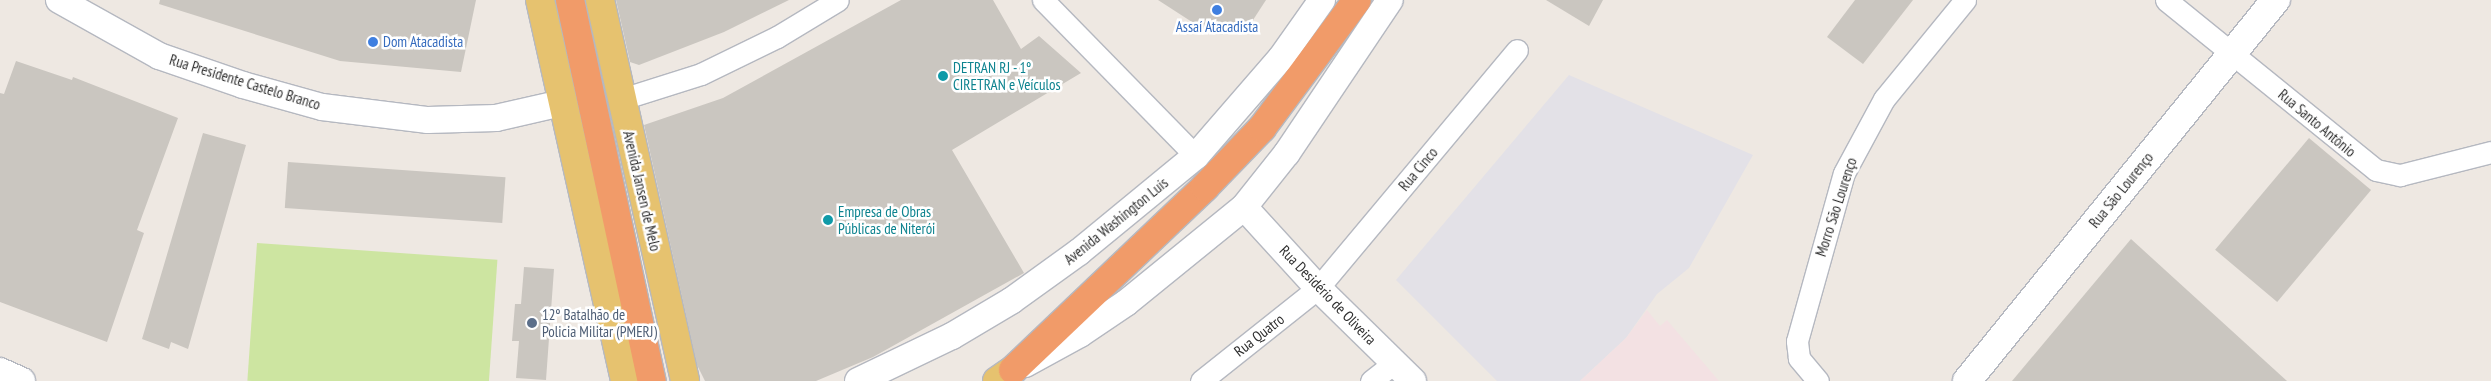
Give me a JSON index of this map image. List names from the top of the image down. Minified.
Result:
{"streets":{"main road":["Rua São Lourenço","Avenida Jansen de Melo"],"street":["Rua Presidente Castelo Branco","Rua Santo Antônio","Rua Cinco","Morro São Lourenço","Avenida Washington Luís","Rua Desidério de Oliveira","Rua Quatro"]},"crossings":[["Rua Santo Antônio","Rua São Lourenço"],["Rua Cinco","Rua Desidério de Oliveira"],["Rua Cinco","Rua Quatro"],["Rua Desidério de Oliveira","Rua Quatro"]],"places":["Assaí Atacadista","Dom Atacadista","DETRAN RJ - 1º CIRETRAN e Veículos","Empresa de Obras Públicas de Niterói","12º Batalhão de Policia Militar (PMERJ)"]}
